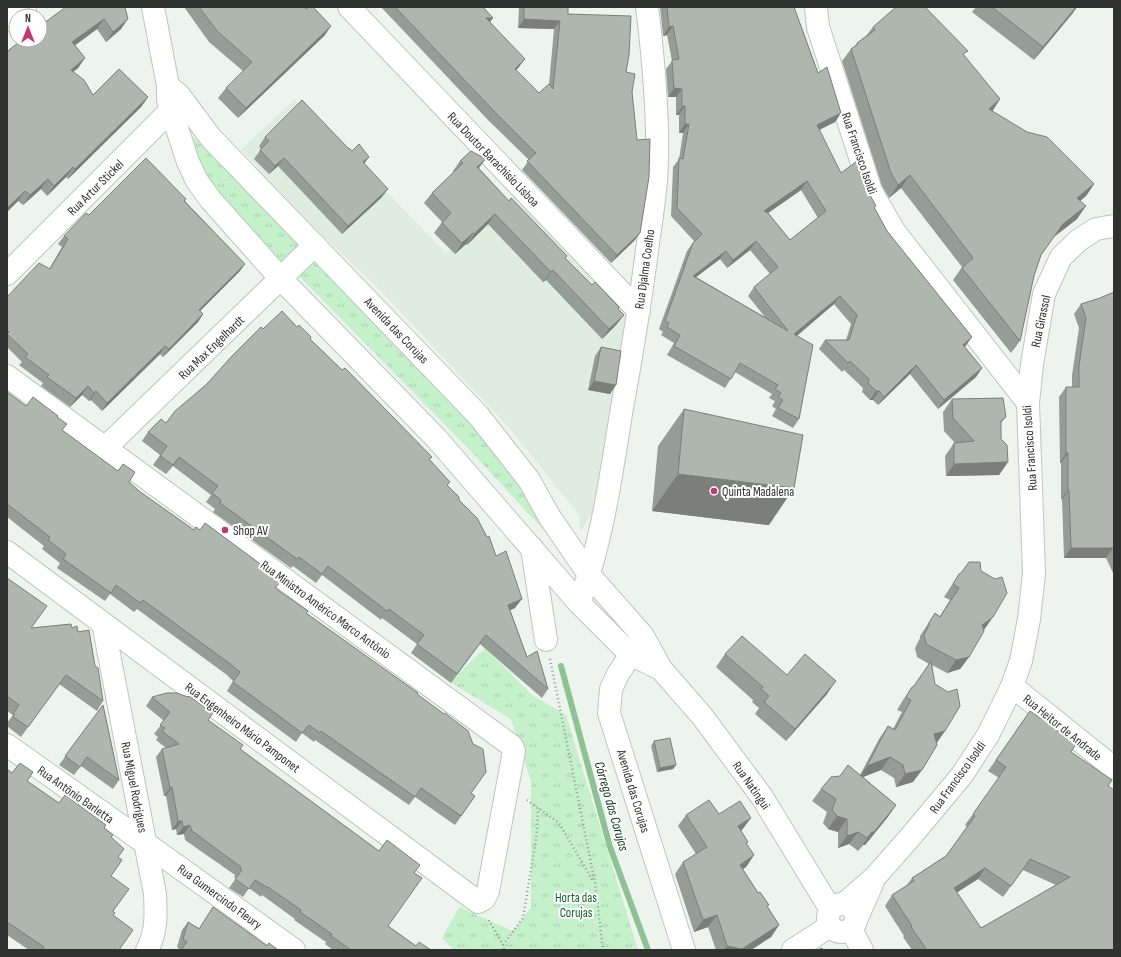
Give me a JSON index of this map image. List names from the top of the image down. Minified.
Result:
{"streets":{"street":["Rua Francisco Isoldi","Rua Doutor Barachisio Lisboa","Rua Artur Stickel","Rua Djalma Coelho","Rua Girassol","Avenida das Corujas","Rua Max Engelhardt","Rua Ministro Américo Marco Antônio","Rua Engenheiro Mário Pamponet","Rua Heitor de Andrade","Rua Natingui","Rua Miguel Rodrigues","Rua Antônio Barletta","Rua Gumercindo Fleury"]},"crossings":[["Rua Francisco Isoldi","Rua Girassol"],["Rua Francisco Isoldi","Rua Heitor de Andrade"],["Rua Francisco Isoldi","Rua Natingui"],["Rua Doutor Barachisio Lisboa","Rua Djalma Coelho"],["Rua Artur Stickel","Avenida das Corujas"],["Rua Djalma Coelho","Avenida das Corujas"],["Rua Djalma Coelho","Rua Natingui"],["Avenida das Corujas","Rua Max Engelhardt"],["Avenida das Corujas","Rua Natingui"],["Rua Max Engelhardt","Rua Ministro Américo Marco Antônio"],["Rua Ministro Américo Marco Antônio","Rua Engenheiro Mário Pamponet"],["Rua Engenheiro Mário Pamponet","Rua Miguel Rodrigues"],["Rua Miguel Rodrigues","Rua Antônio Barletta"],["Rua Miguel Rodrigues","Rua Gumercindo Fleury"],["Rua Antônio Barletta","Rua Gumercindo Fleury"]],"water":["Córrego das Corujas"],"parks":["Horta das Corujas"],"places":["Quinta Madalena","Shop AV"],"north":"top"}
